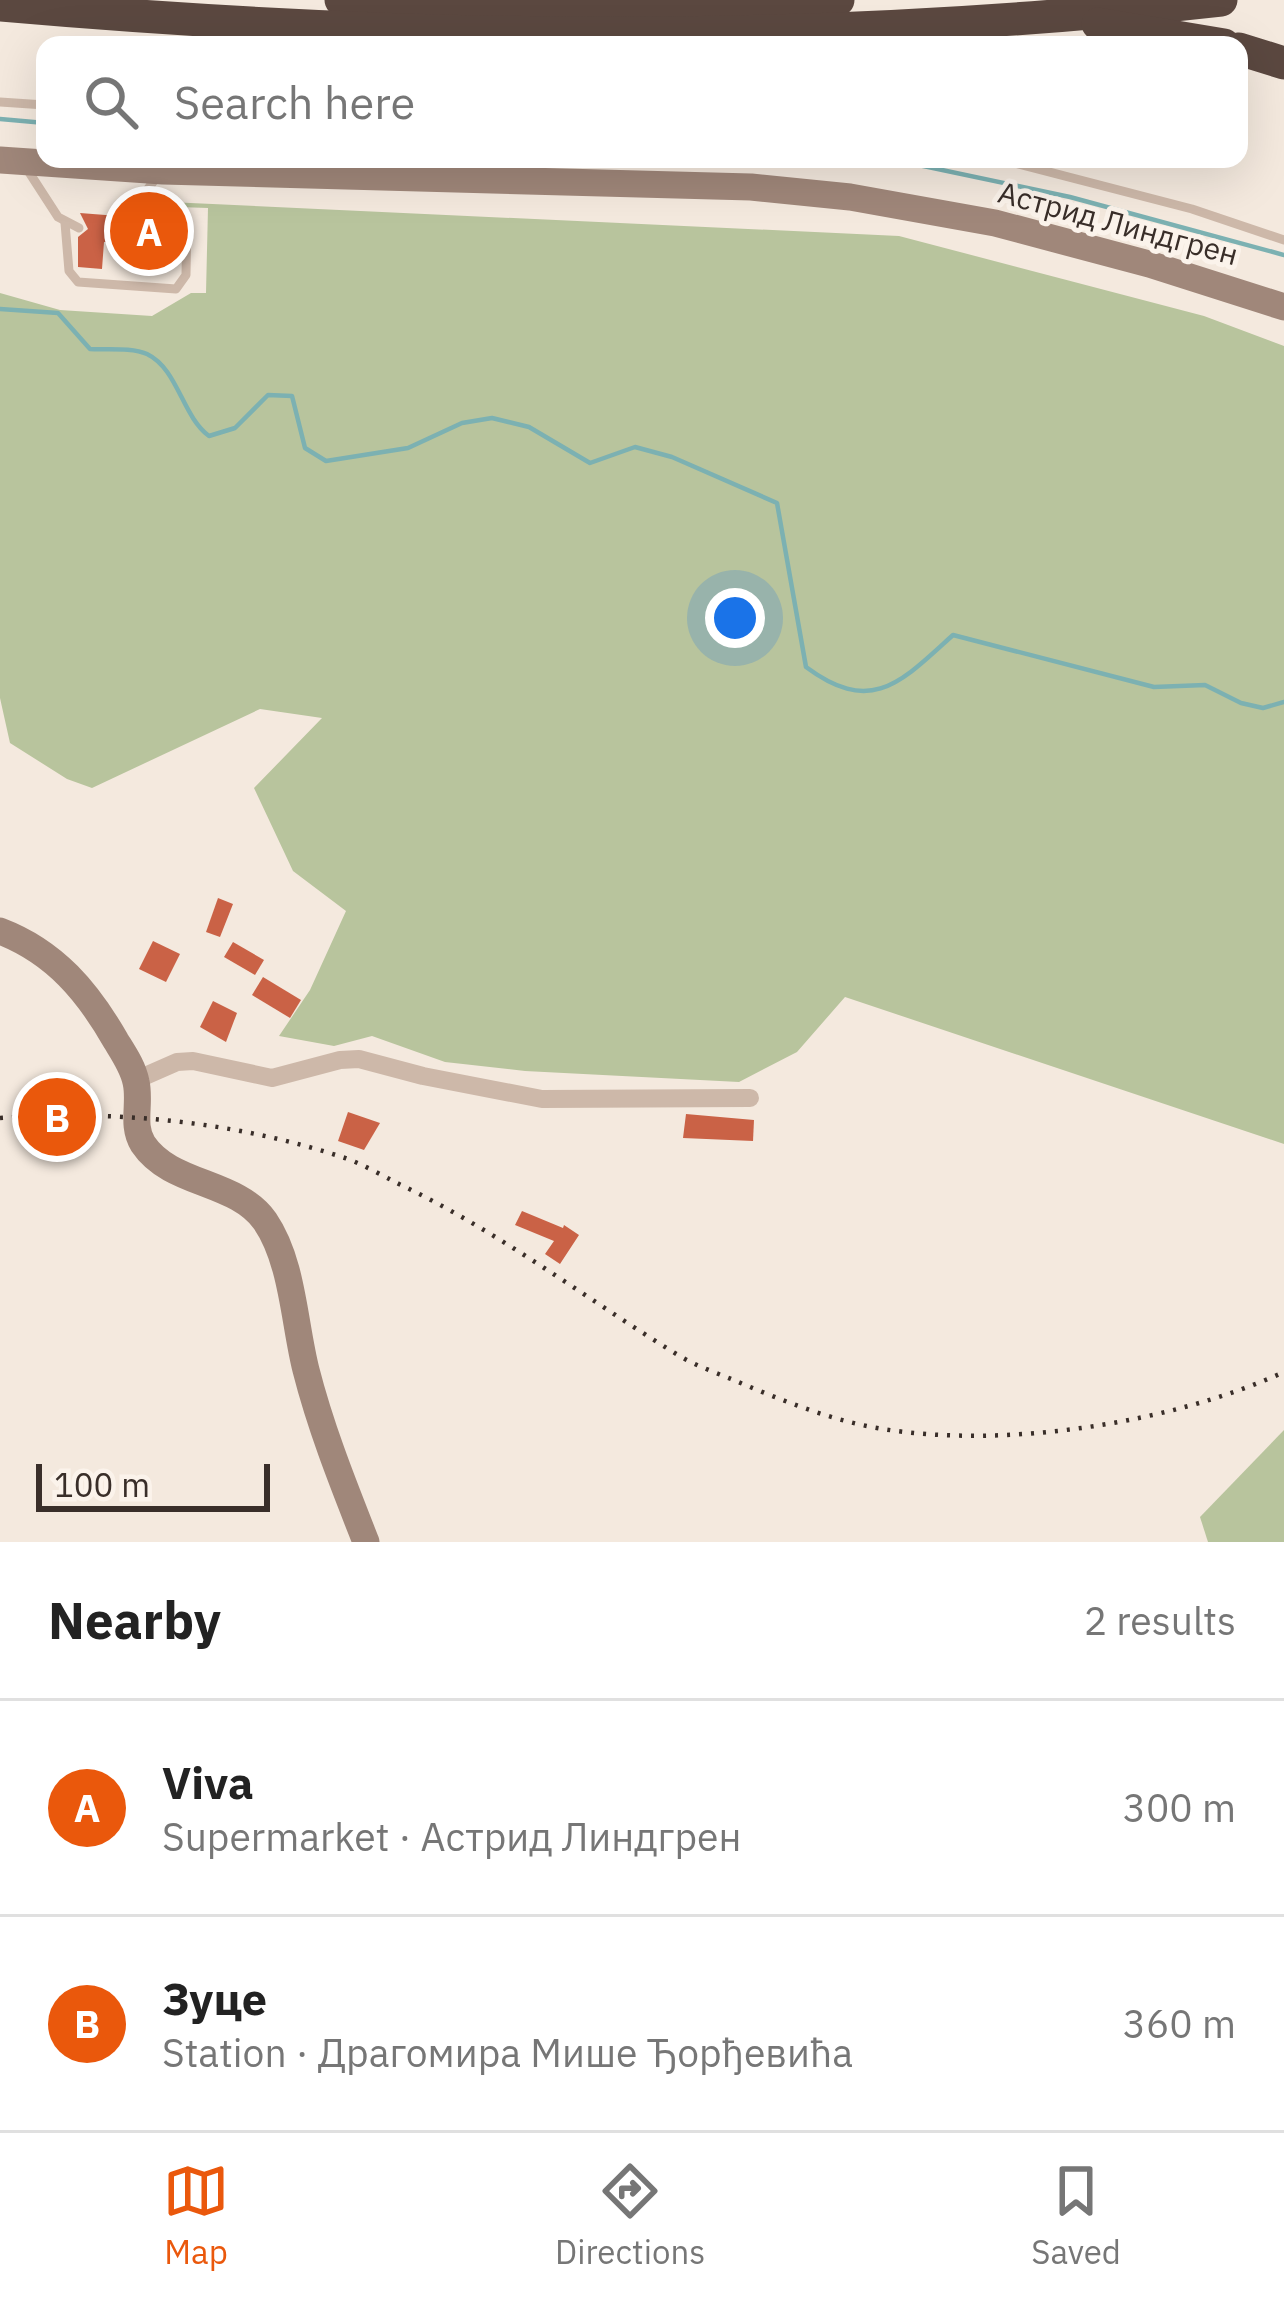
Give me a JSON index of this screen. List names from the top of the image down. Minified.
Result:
{"streets":{"street":["Астрид Линдгрен"]},"scale_bar":"100 m","page":{"search":"Search here","pins":["A","B"],"scale":"100 m","heading":["Nearby","2 results"],"list":[{"mark":"A","name":"Viva","note":"Supermarket · Астрид Линдгрен","value":"300 m"},{"mark":"B","name":"Зуце","note":"Station · Драгомира Мише Ђорђевића","value":"360 m"}],"nav":["Map","Directions","Saved"]}}
